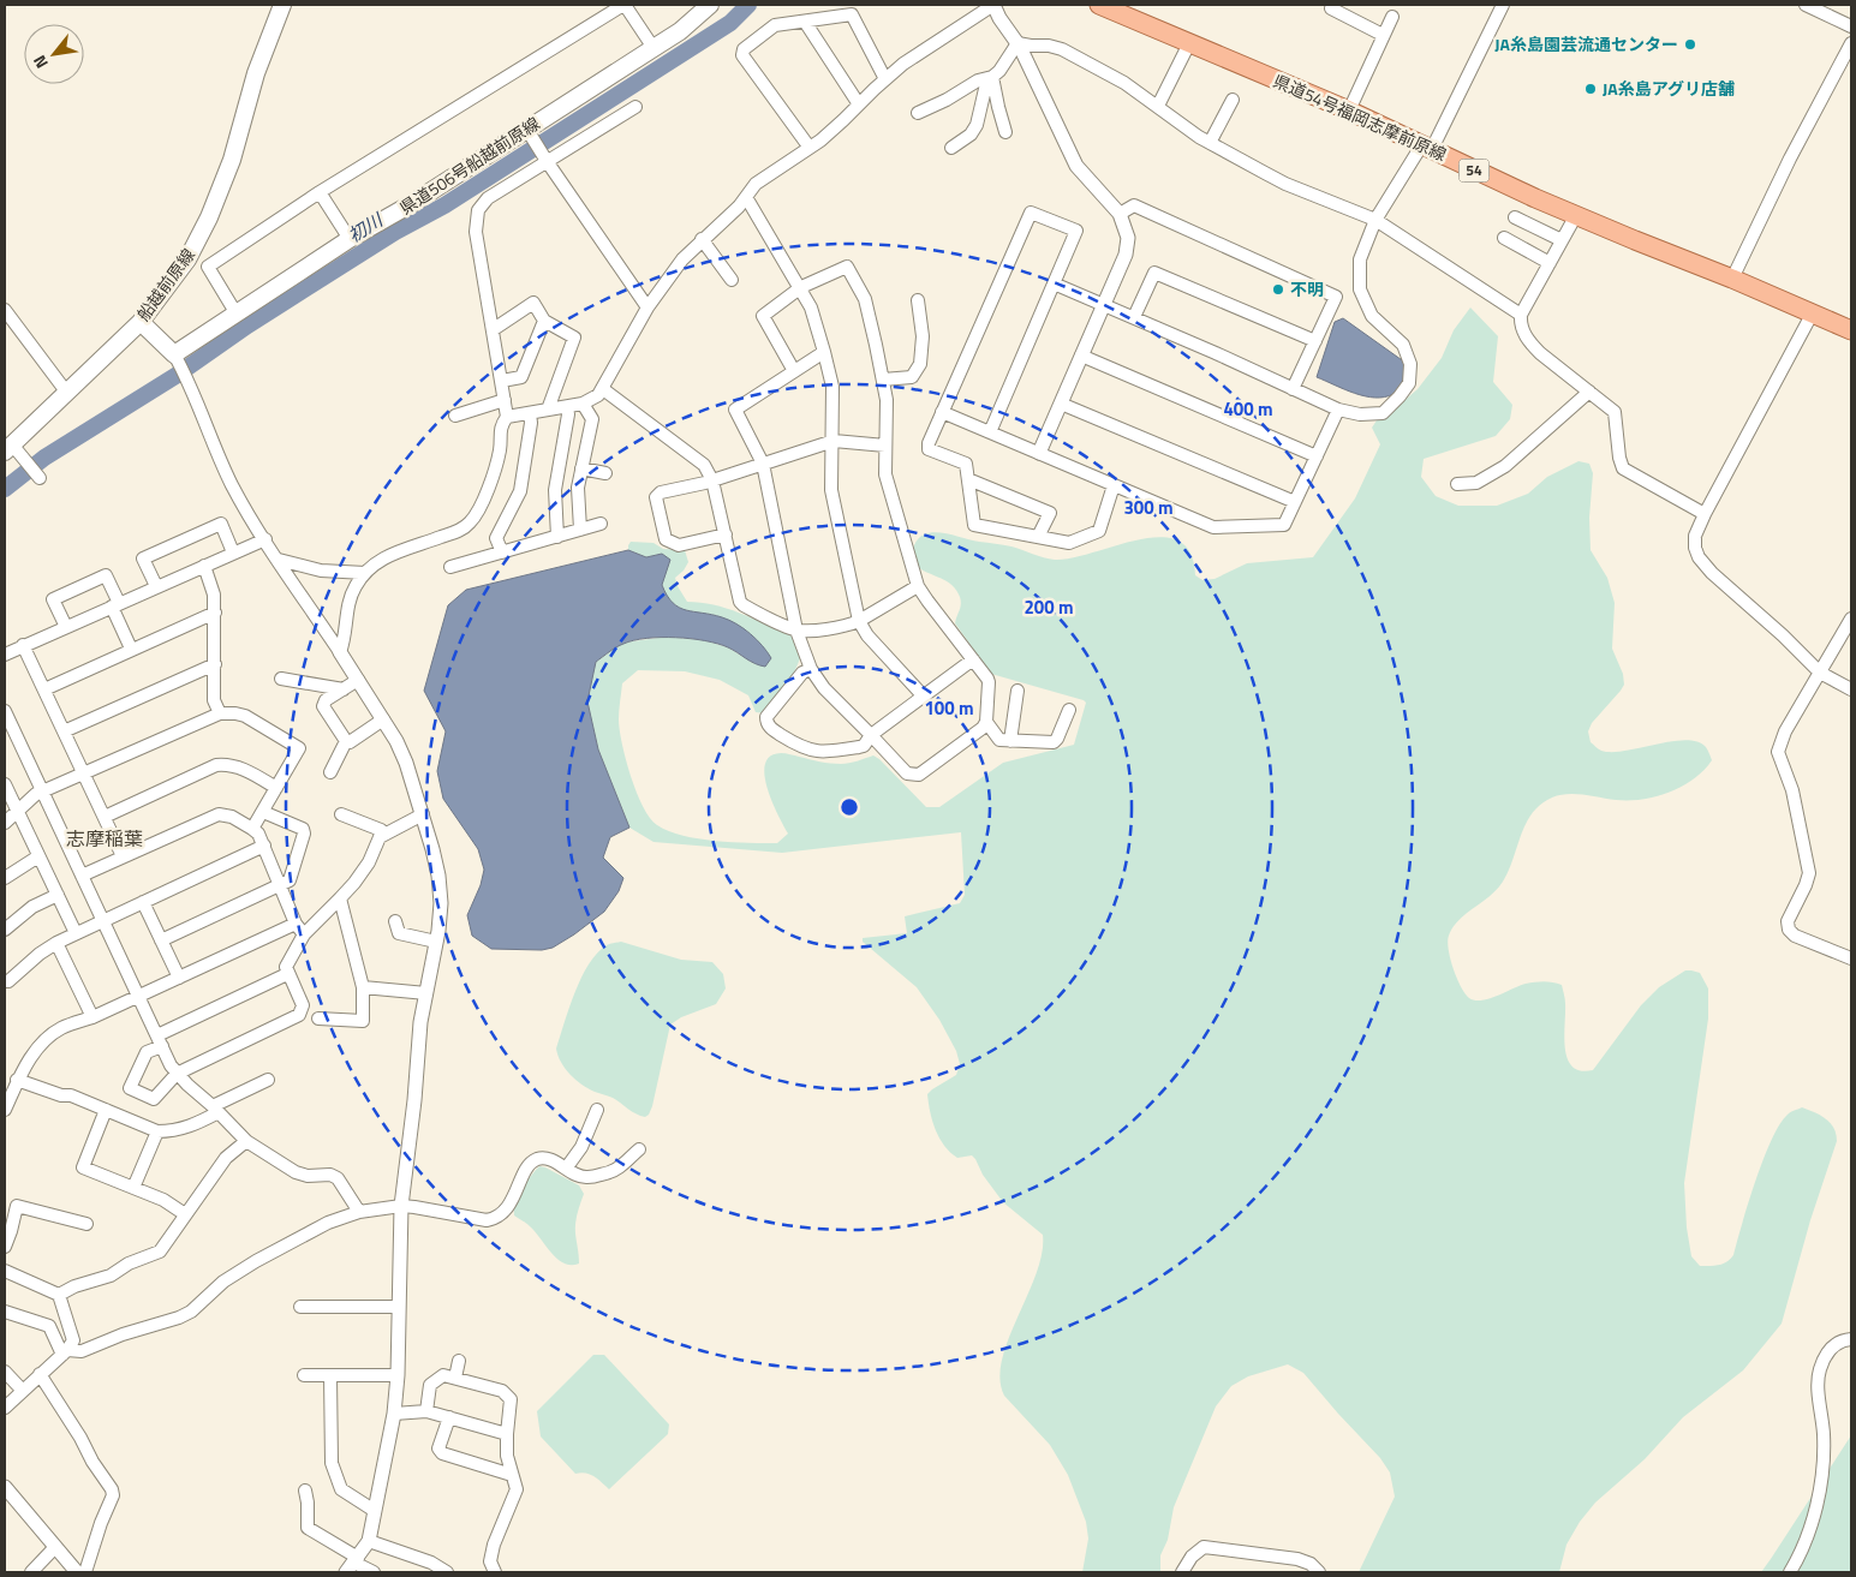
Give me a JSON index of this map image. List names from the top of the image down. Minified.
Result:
{"streets":{"main road":["県道54号福岡志摩前原線","県道506号船越前原線","54","船越前原線"]},"districts":["志摩稲葉"],"water":["初川"],"places":["JA糸島園芸流通センター","JA糸島アグリ店舗","不明"],"north":"bottom left","rings":["400 m","300 m","200 m","100 m"]}
